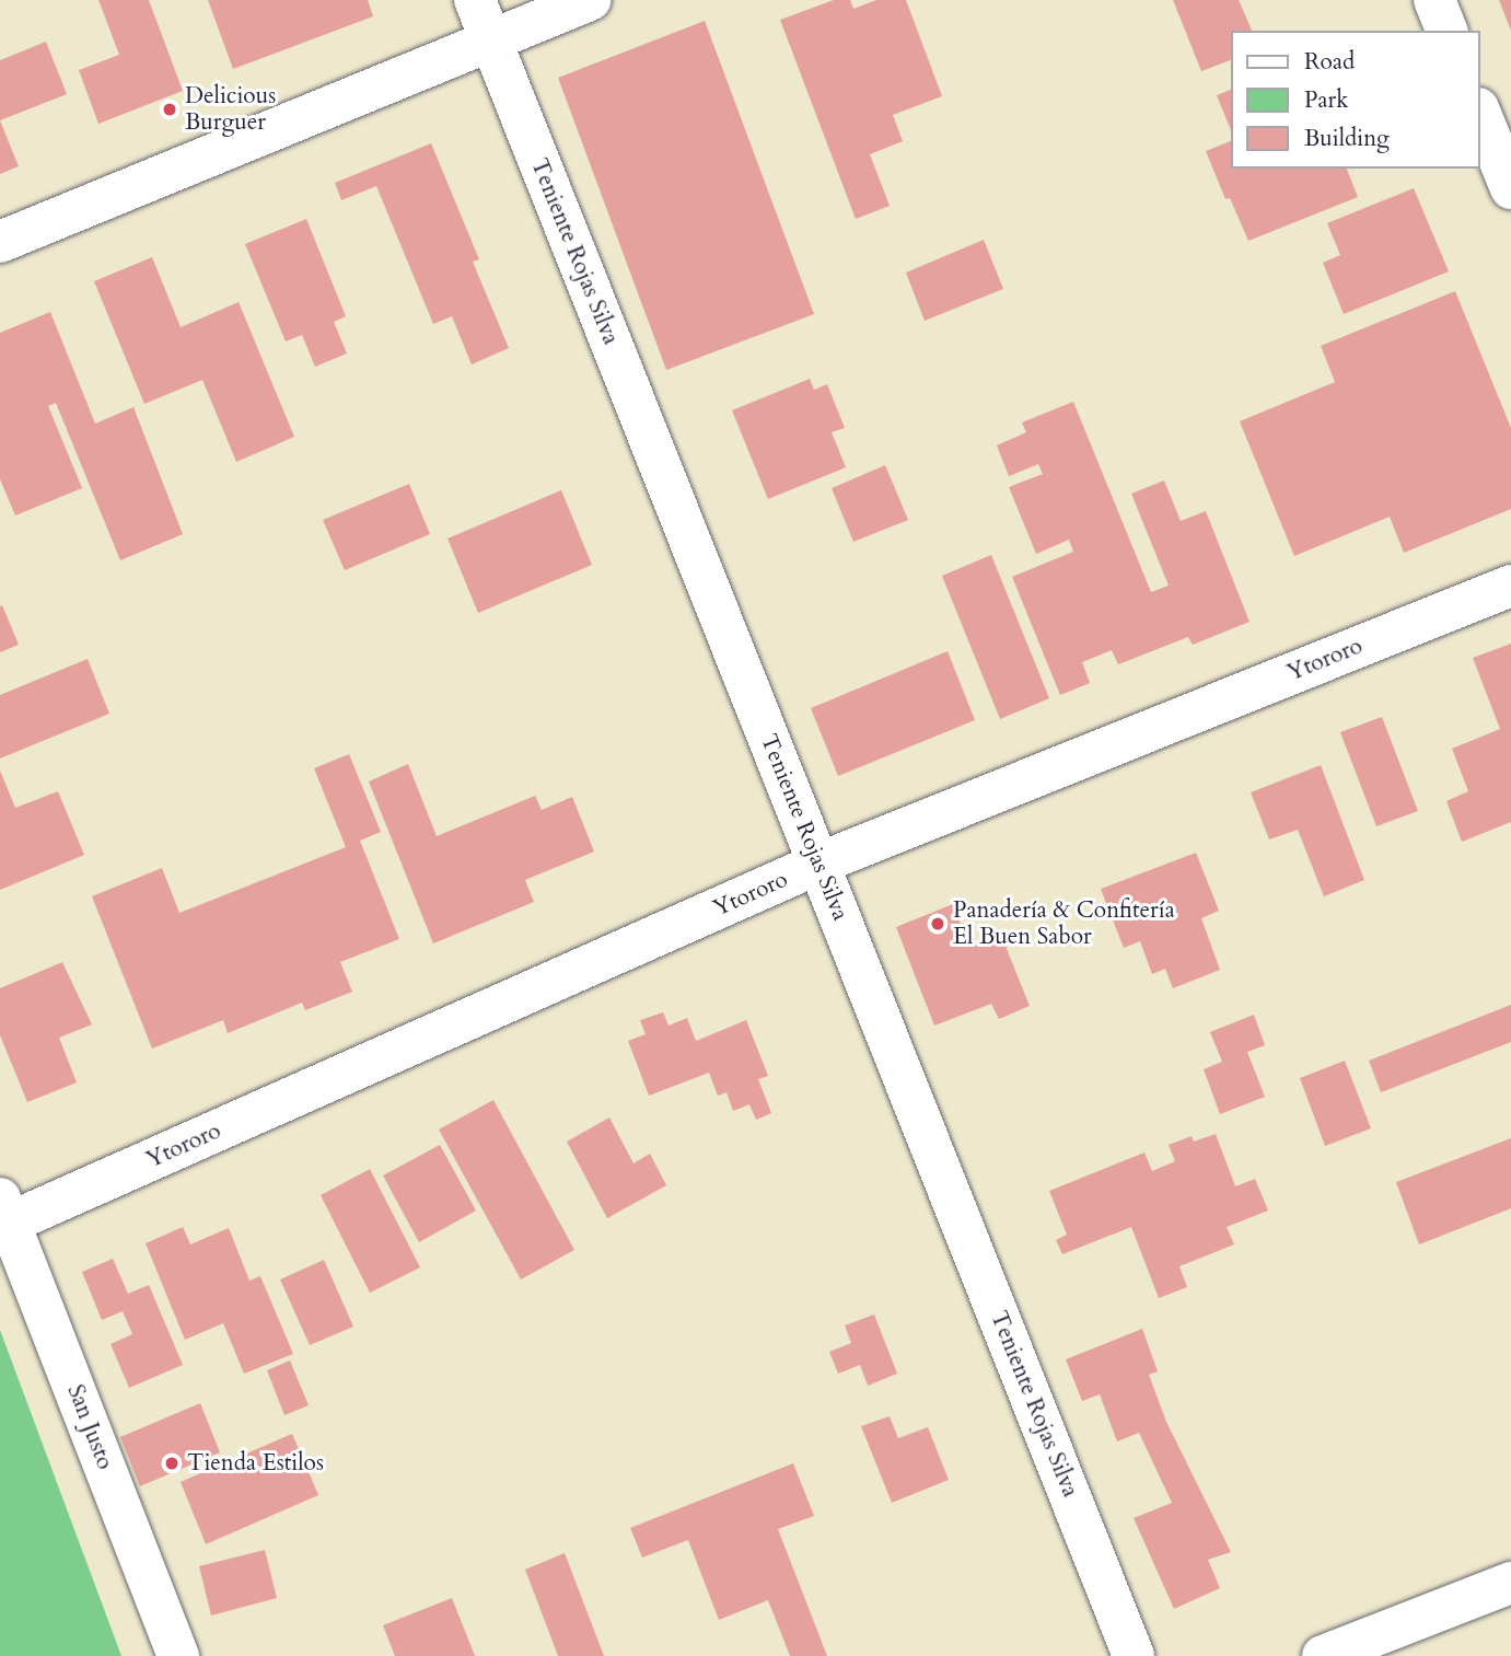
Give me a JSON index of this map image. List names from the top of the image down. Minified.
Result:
{"streets":{"street":["Teniente Rojas Silva","Ytororo","San Justo"]},"crossings":[["Teniente Rojas Silva","Ytororo"],["Ytororo","San Justo"]],"places":["Delicious Burguer","Panadería & Confitería El Buen Sabor","Tienda Estilos"],"legend":["Road","Park","Building"]}
